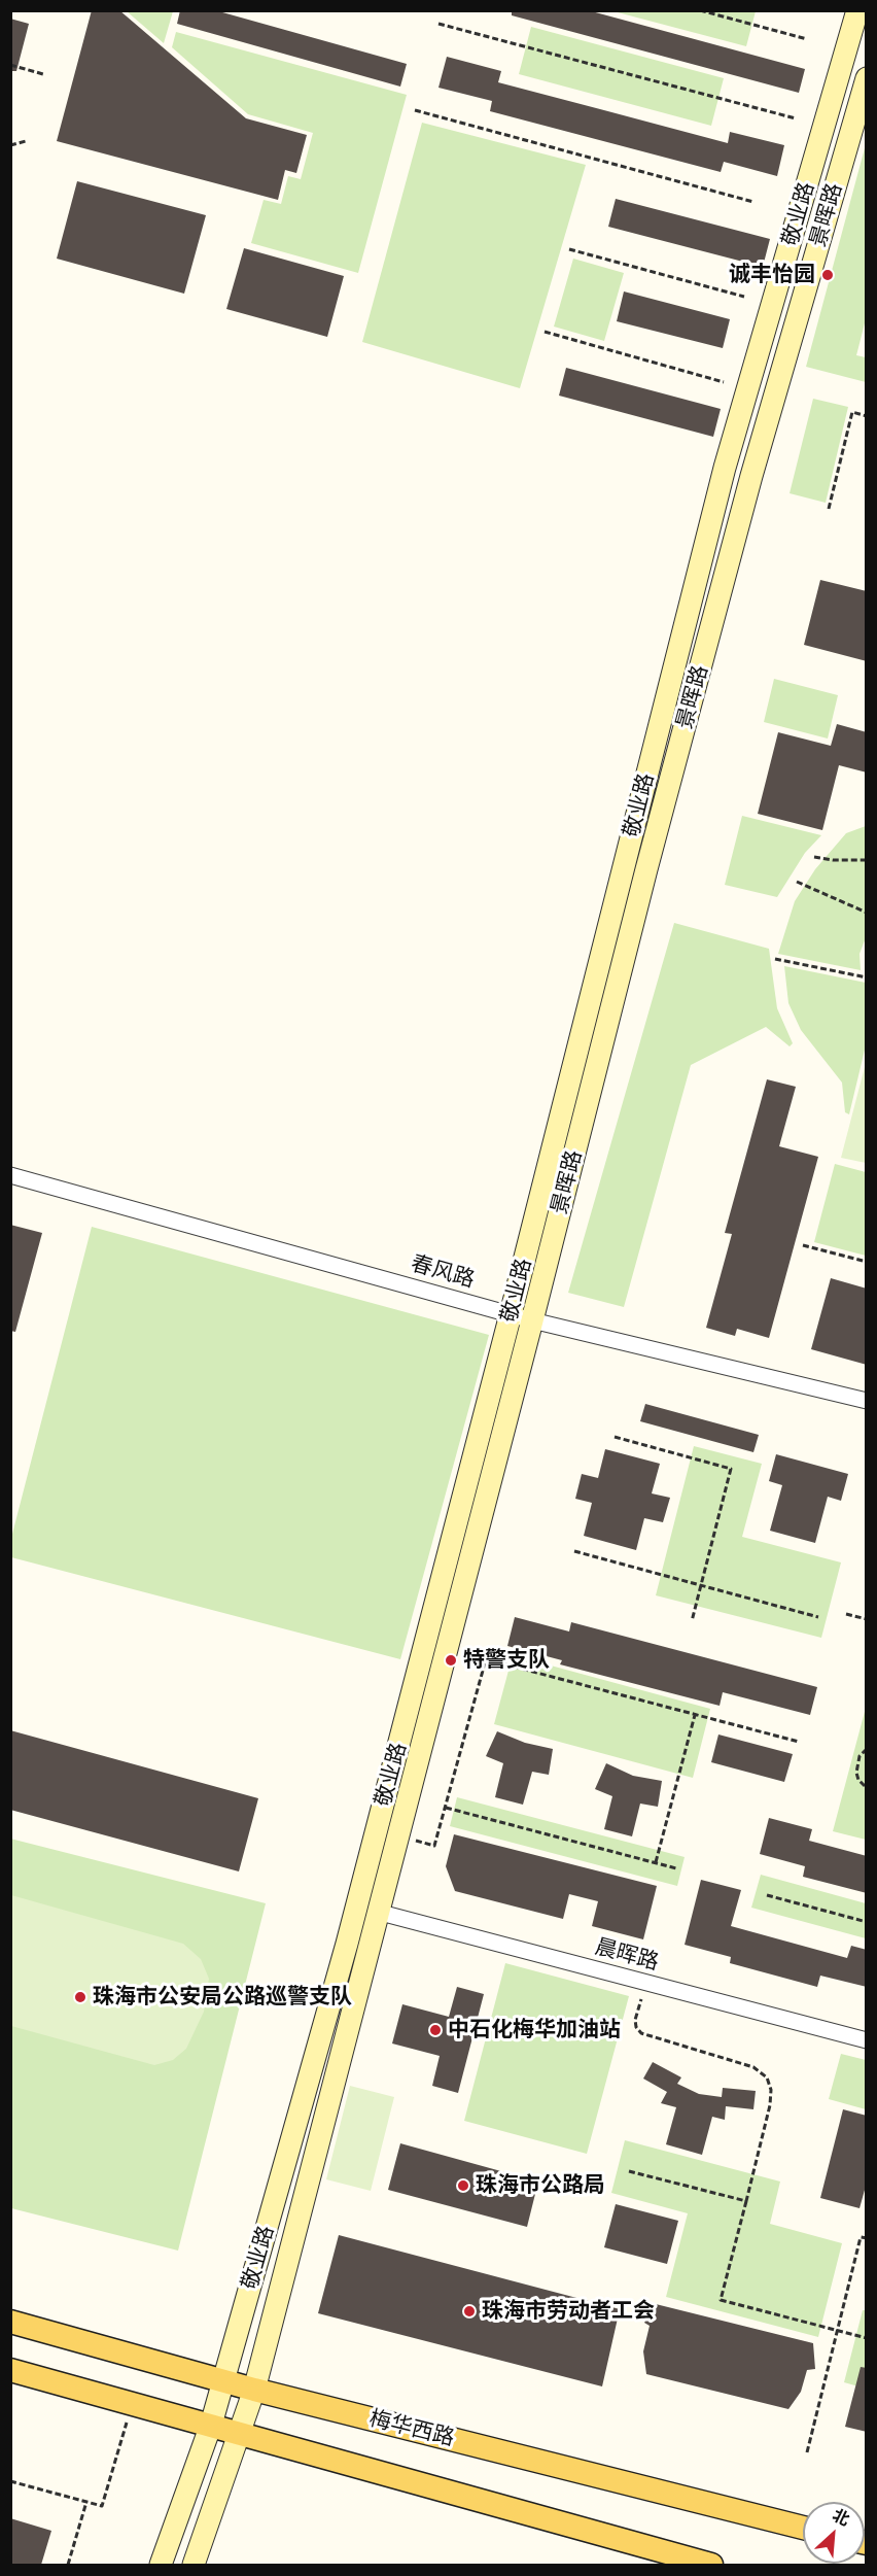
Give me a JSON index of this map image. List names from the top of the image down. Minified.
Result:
{"streets":{"main road":["敬业路","景晖路","梅华西路"],"street":["春风路","晨晖路"]},"crossings":[["敬业路","景晖路"],["敬业路","春风路"],["敬业路","晨晖路"],["敬业路","梅华西路"],["景晖路","春风路"]],"places":["诚丰怡园","特警支队","珠海市公安局公路巡警支队","中石化梅华加油站","珠海市公路局","珠海市劳动者工会"],"north":"top right"}
